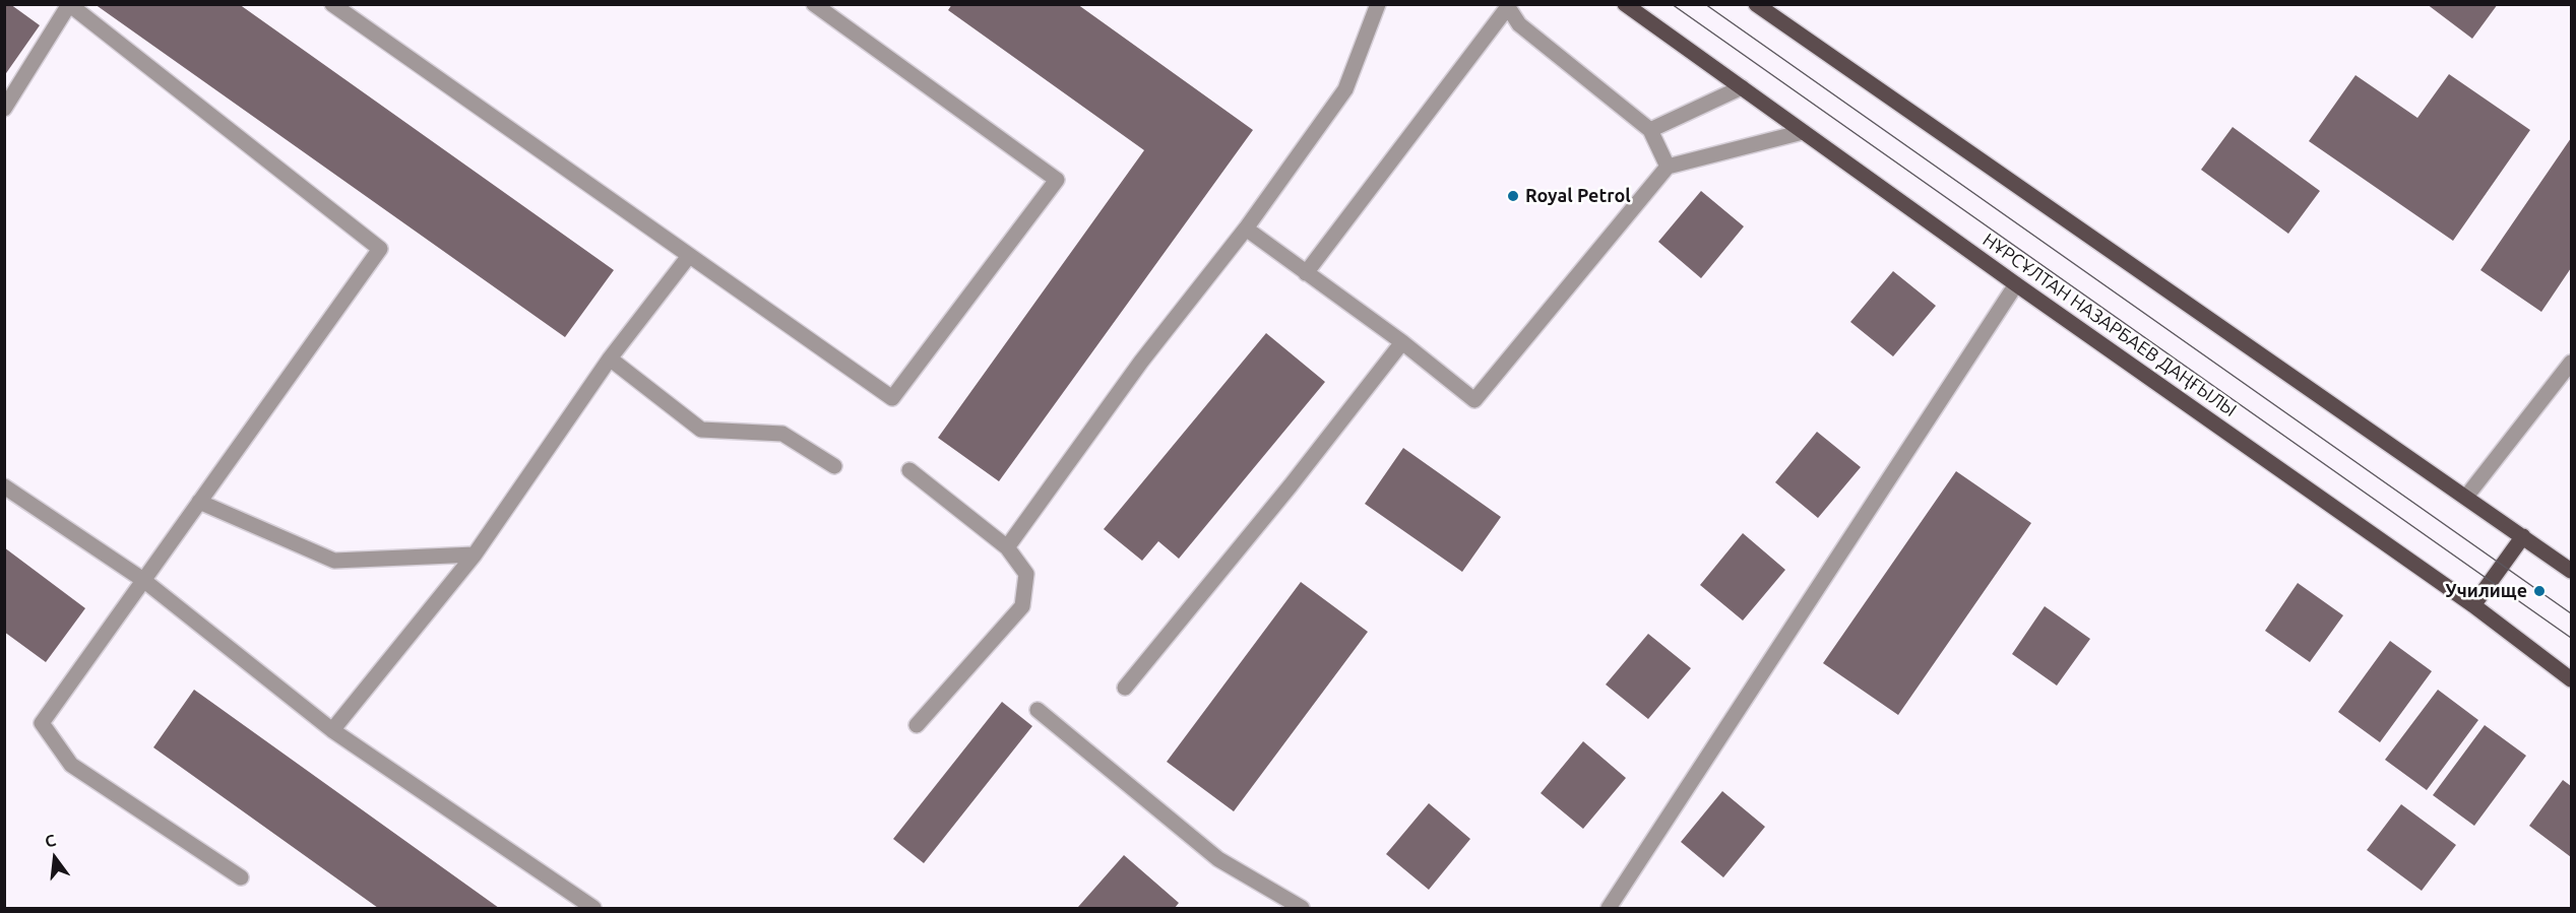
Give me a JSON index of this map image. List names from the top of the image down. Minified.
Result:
{"streets":{"main road":["НҰРСҰЛТАН НАЗАРБАЕВ ДАҢҒЫЛЫ"]},"places":["Royal Petrol","Училище"],"north":"top"}
